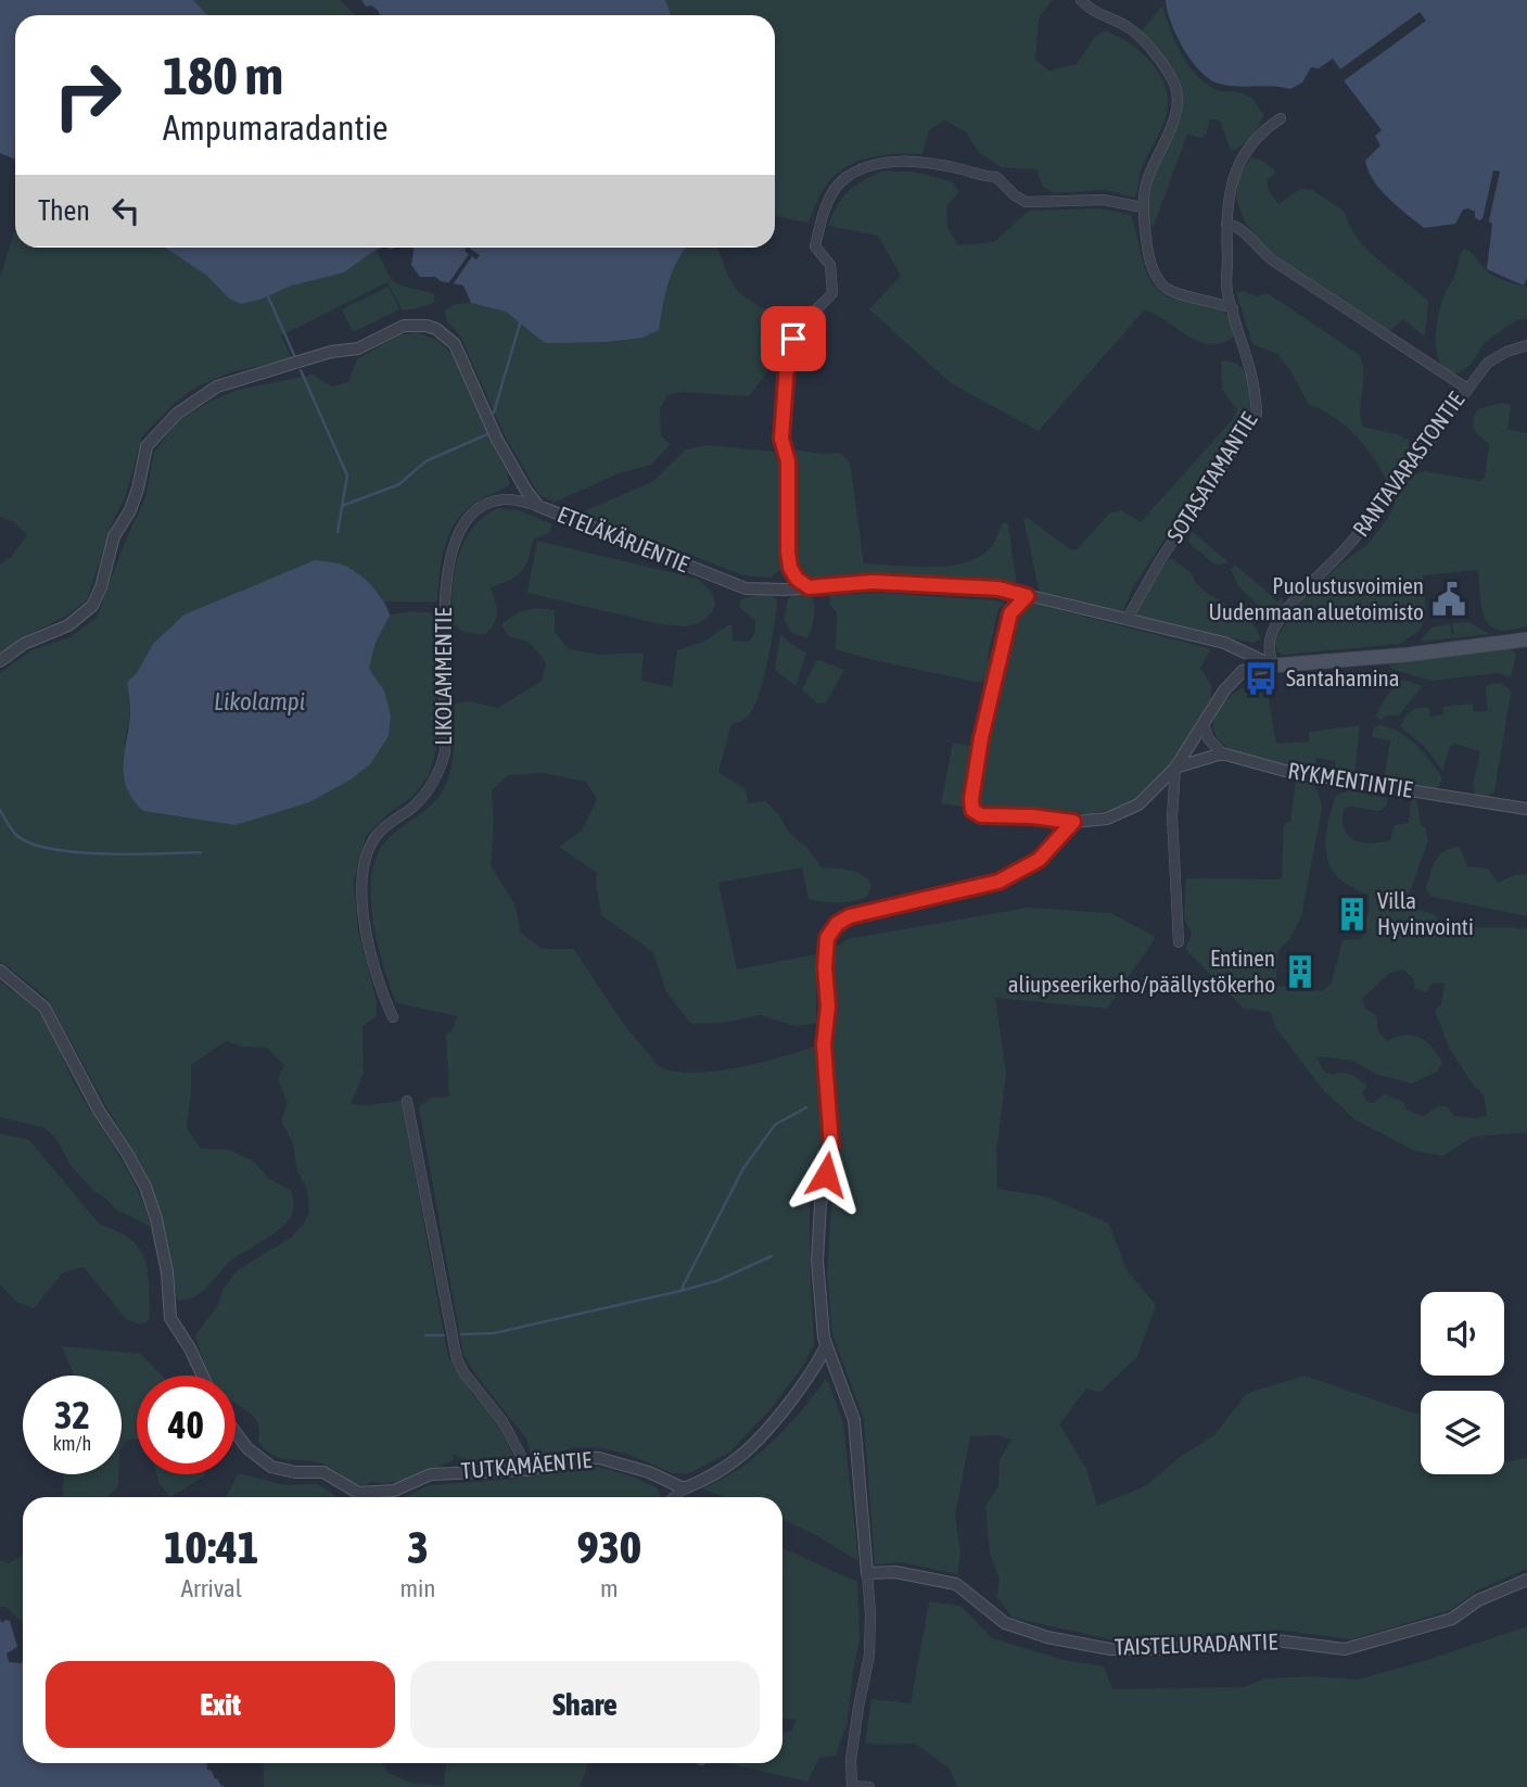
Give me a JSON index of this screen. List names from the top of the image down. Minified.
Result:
{"streets":{"street":["RANTAVARASTONTIE","SOTASATAMANTIE","ETELÄKÄRJENTIE","LIKOLAMMENTIE","RYKMENTINTIE","TUTKAMÄENTIE","TAISTELURADANTIE"]},"crossings":[["RANTAVARASTONTIE","SOTASATAMANTIE"],["RANTAVARASTONTIE","ETELÄKÄRJENTIE"],["SOTASATAMANTIE","ETELÄKÄRJENTIE"],["ETELÄKÄRJENTIE","LIKOLAMMENTIE"]],"water":["Likolampi"],"places":{"public building":["Puolustusvoimien Uudenmaan aluetoimisto"],"bus stop":["Santahamina"],"building":["Villa Hyvinvointi","Entinen aliupseerikerho/päällystökerho"]},"page":{"turn":["180 m","Ampumaradantie"],"then":"Then","speed":"32 km/h","limit":"40","eta":["10:41","Arrival","3","min","930","m"],"buttons":["Exit","Share"]}}
